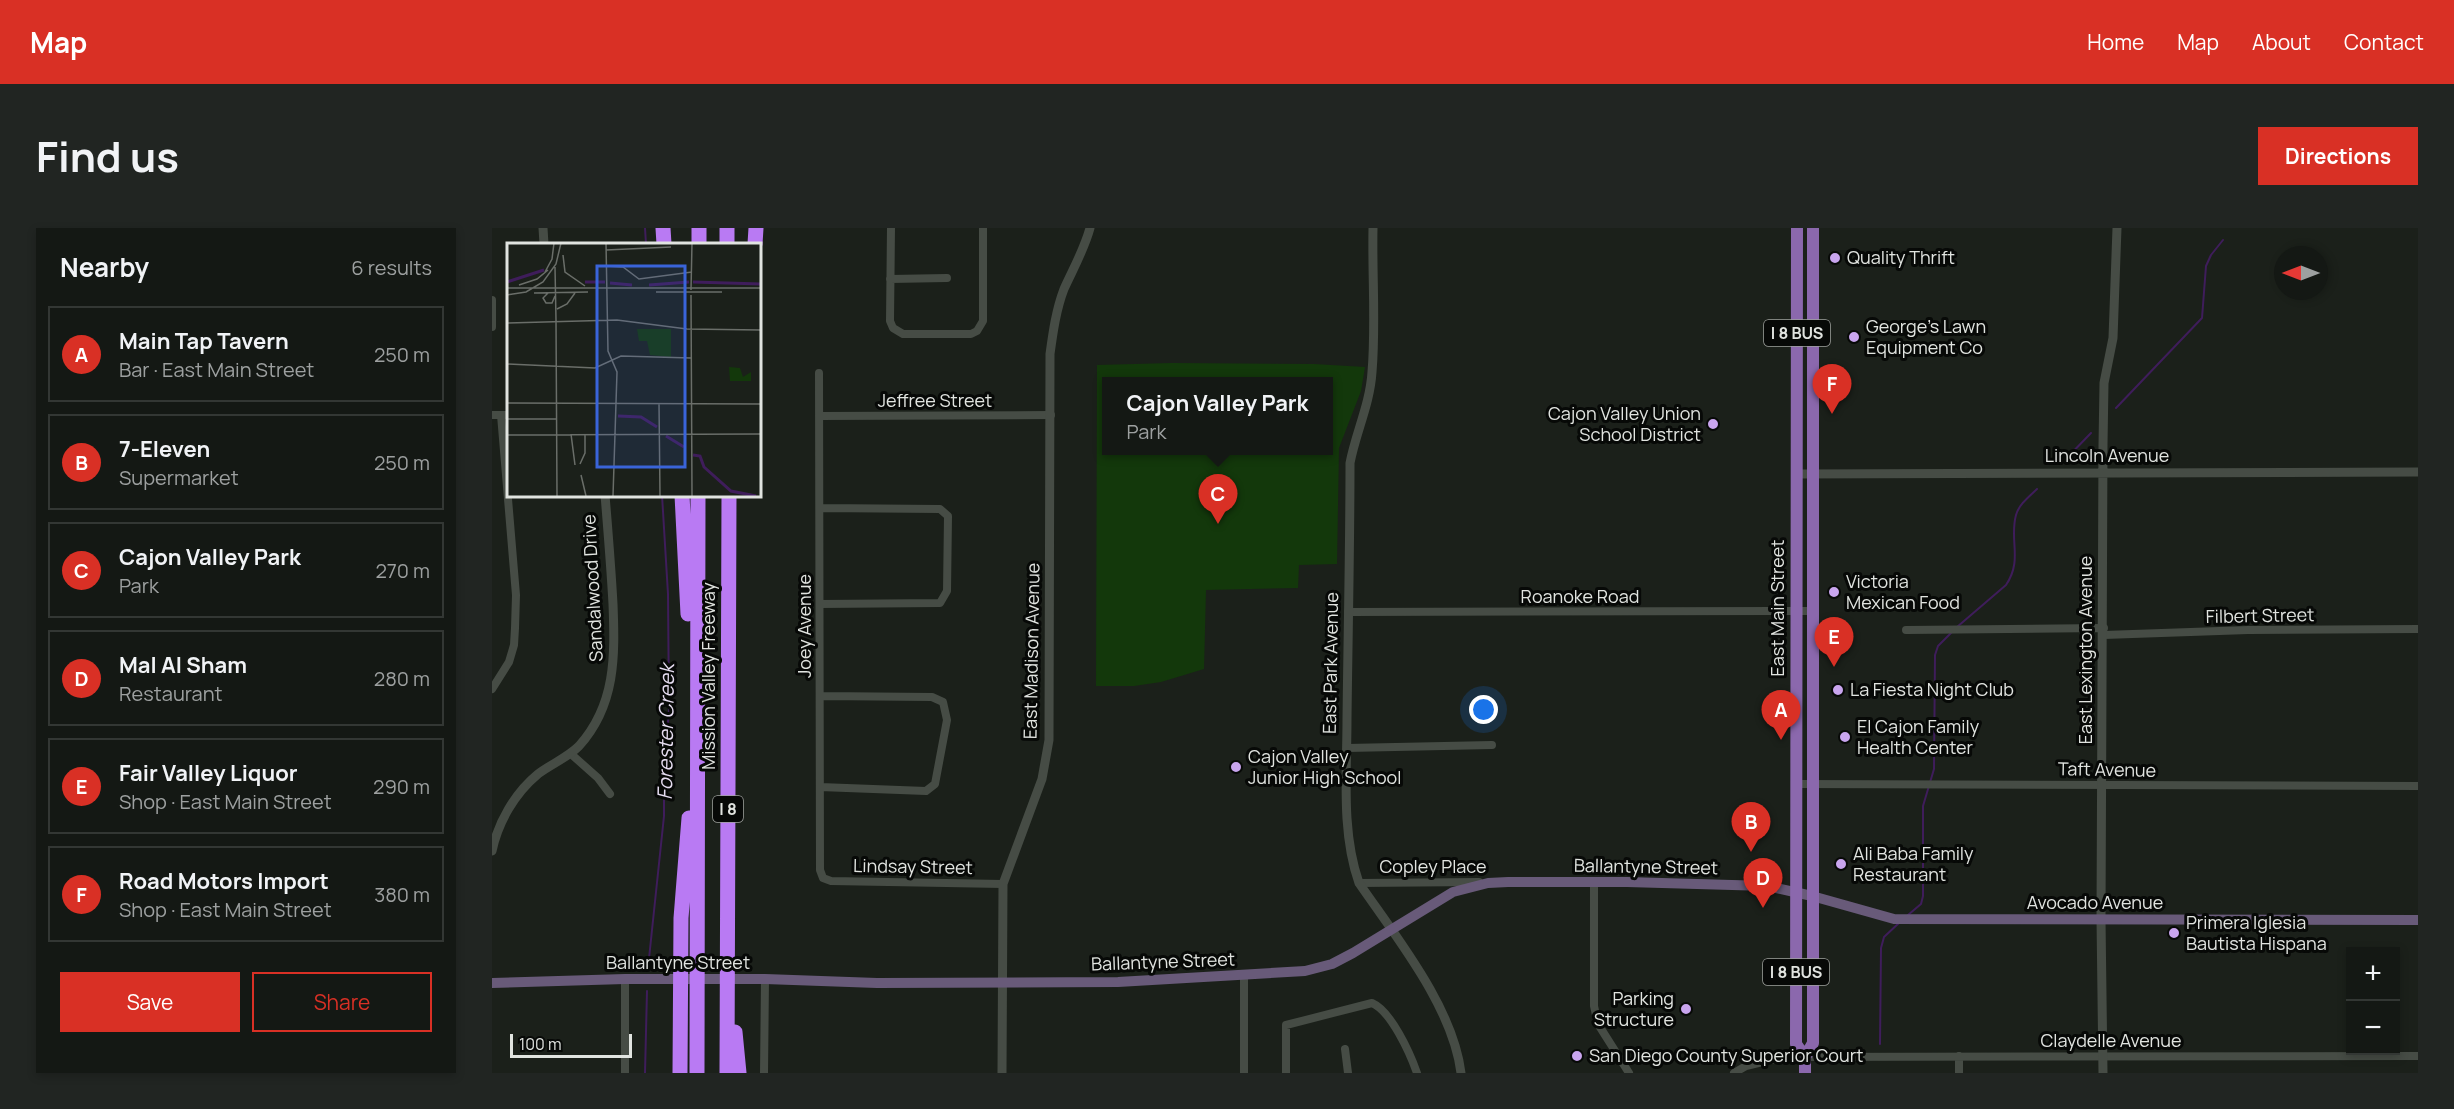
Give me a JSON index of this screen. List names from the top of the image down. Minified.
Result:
{"streets":{"highway":["Mission Valley Freeway","I 8"],"main road":["I 8 BUS","East Main Street","Ballantyne Street","Avocado Avenue"],"street":["Jeffree Street","Lincoln Avenue","Sandalwood Drive","Roanoke Road","Filbert Street","Joey Avenue","East Lexington Avenue","East Madison Avenue","East Park Avenue","Taft Avenue","Lindsay Street","Copley Place","Claydelle Avenue"]},"crossings":[["Jeffree Street","Joey Avenue"],["Jeffree Street","East Madison Avenue"],["Lincoln Avenue","East Main Street"],["Lincoln Avenue","East Lexington Avenue"],["Roanoke Road","East Main Street"],["Roanoke Road","East Park Avenue"],["East Main Street","Taft Avenue"],["East Main Street","Ballantyne Street"],["East Main Street","Avocado Avenue"],["East Main Street","Claydelle Avenue"],["Filbert Street","East Lexington Avenue"],["Joey Avenue","Lindsay Street"],["East Lexington Avenue","Taft Avenue"],["East Lexington Avenue","Avocado Avenue"],["East Lexington Avenue","Claydelle Avenue"],["East Madison Avenue","Lindsay Street"],["East Madison Avenue","Ballantyne Street"],["East Park Avenue","Copley Place"],["East Park Avenue","Ballantyne Street"],["Copley Place","Ballantyne Street"],["Ballantyne Street","Avocado Avenue"]],"water":["Forester Creek"],"places":["Quality Thrift","George's Lawn Equipment Co","Cajon Valley Union School District","Victoria Mexican Food","La Fiesta Night Club","El Cajon Family Health Center","Cajon Valley Junior High School","Ali Baba Family Restaurant","Primera Iglesia Bautista Hispana","Parking Structure","San Diego County Superior Court"],"scale_bar":"100 m","north":"left","page":{"header":"Map","nav":["Home","Map","About","Contact"],"title":"Find us","buttons":["Directions",["Save","Share"]],"heading":["Nearby","6 results"],"list":[{"mark":"A","name":"Main Tap Tavern","note":"Bar · East Main Street","value":"250 m"},{"mark":"B","name":"7-Eleven","note":"Supermarket","value":"250 m"},{"mark":"C","name":"Cajon Valley Park","note":"Park","value":"270 m"},{"mark":"D","name":"Mal Al Sham","note":"Restaurant","value":"280 m"},{"mark":"E","name":"Fair Valley Liquor","note":"Shop · East Main Street","value":"290 m"},{"mark":"F","name":"Road Motors Import","note":"Shop · East Main Street","value":"380 m"}],"pins":["F","C","E","A","B","D"],"popup":["Cajon Valley Park","Park"],"map_buttons":["+","−"],"scale":"100 m"}}
